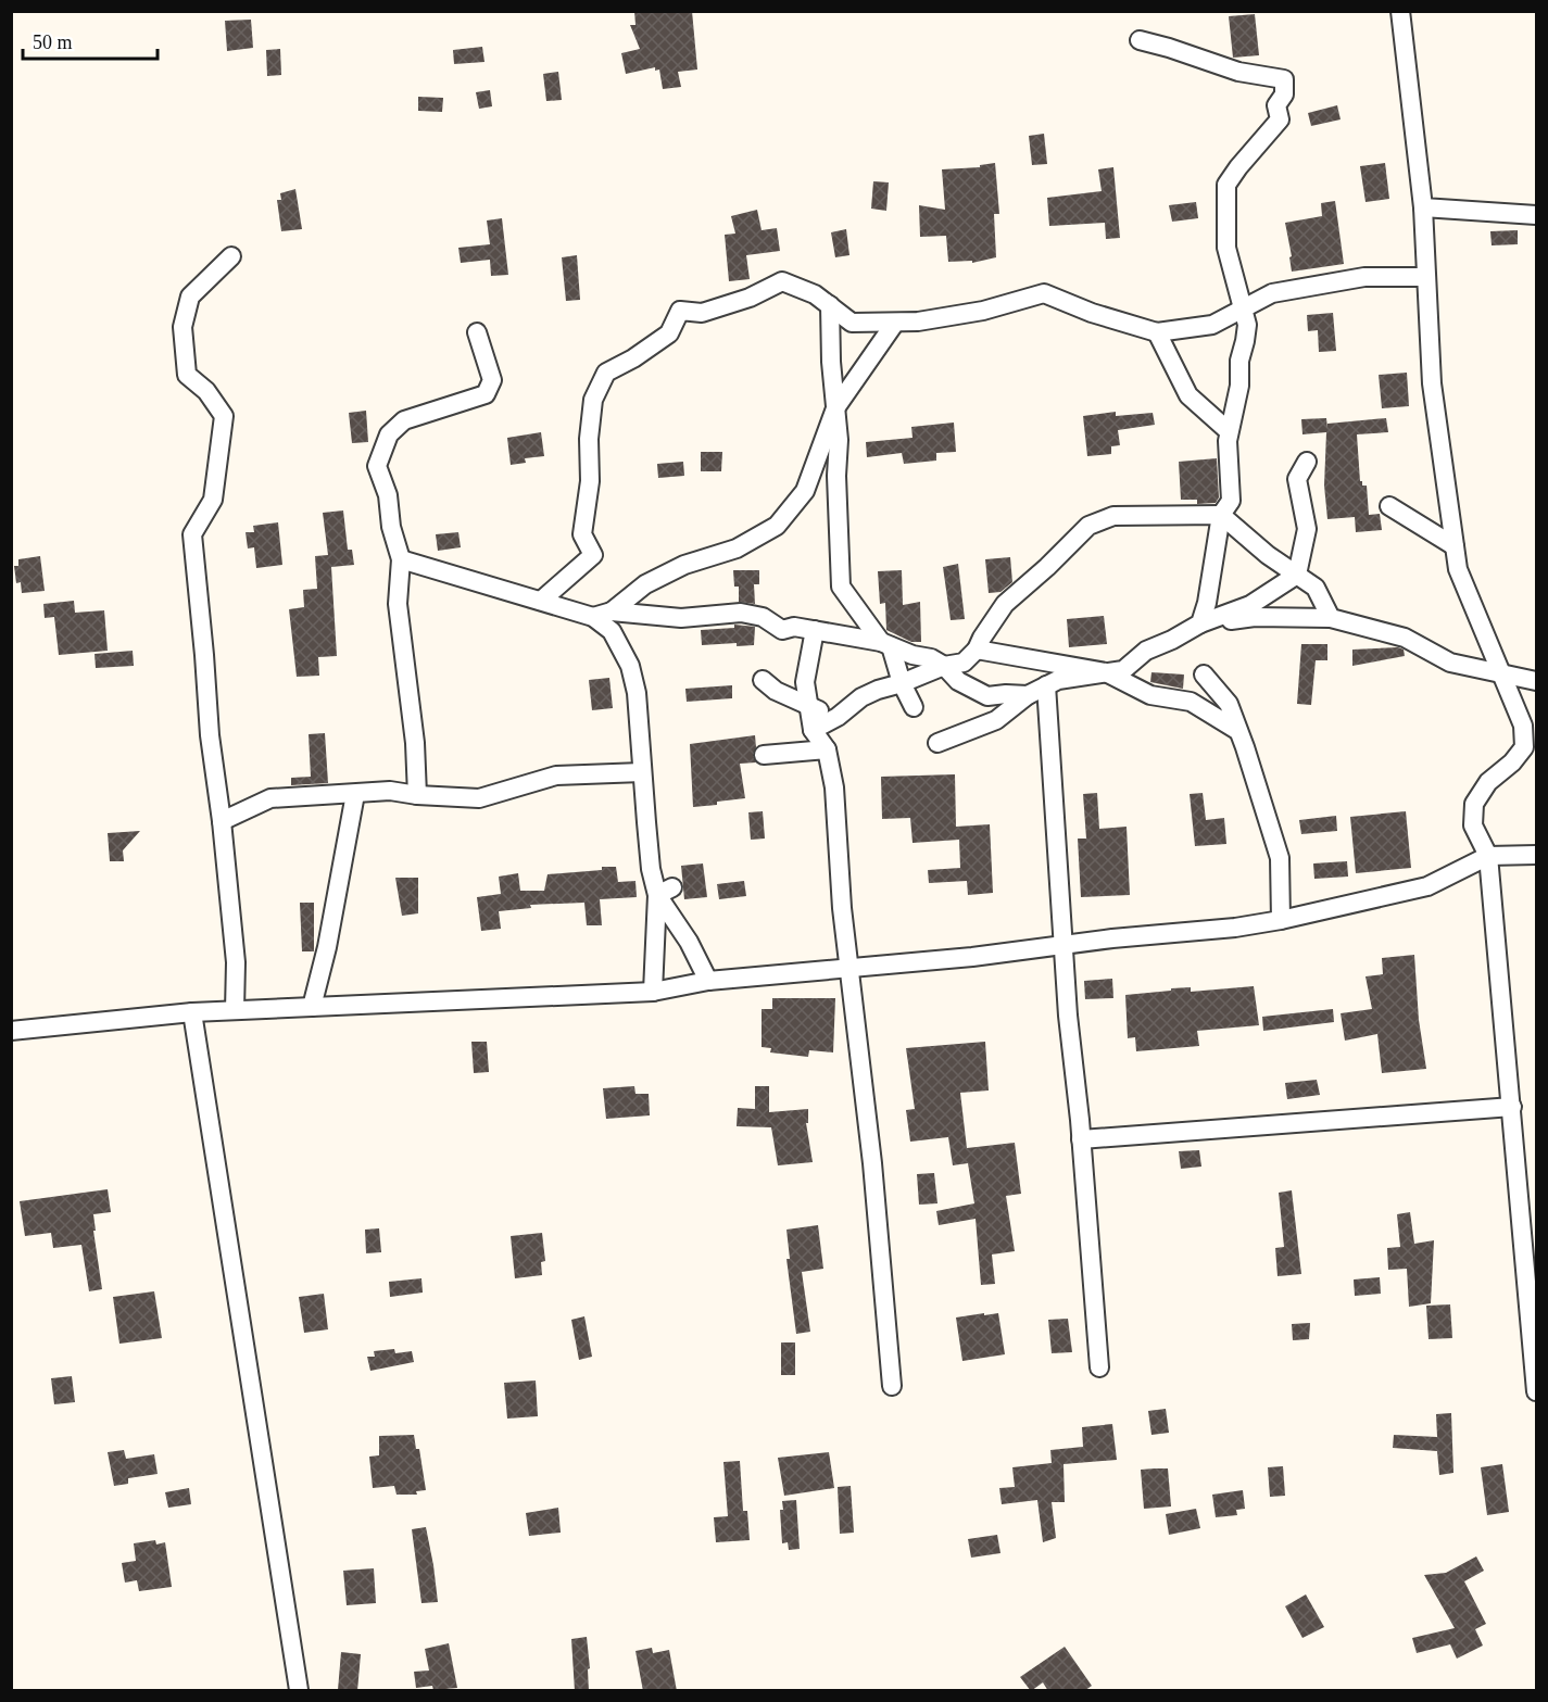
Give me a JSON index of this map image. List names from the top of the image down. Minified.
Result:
{"scale_bar":"50 m"}
